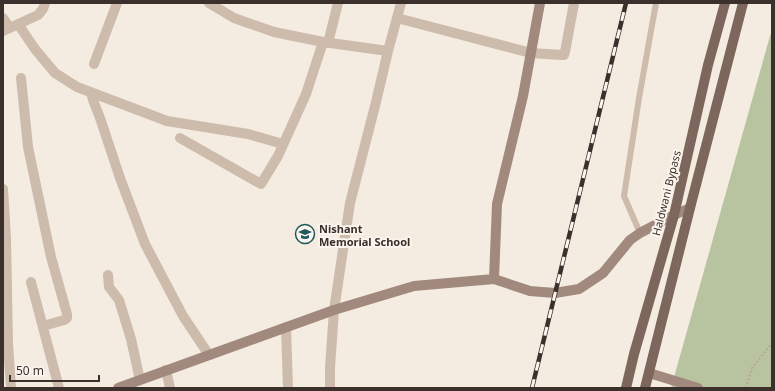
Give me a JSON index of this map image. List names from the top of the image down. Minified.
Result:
{"streets":{"main road":["Haldwani Bypass"]},"places":{"school or university":["Nishant Memorial School"]},"scale_bar":"50 m"}
